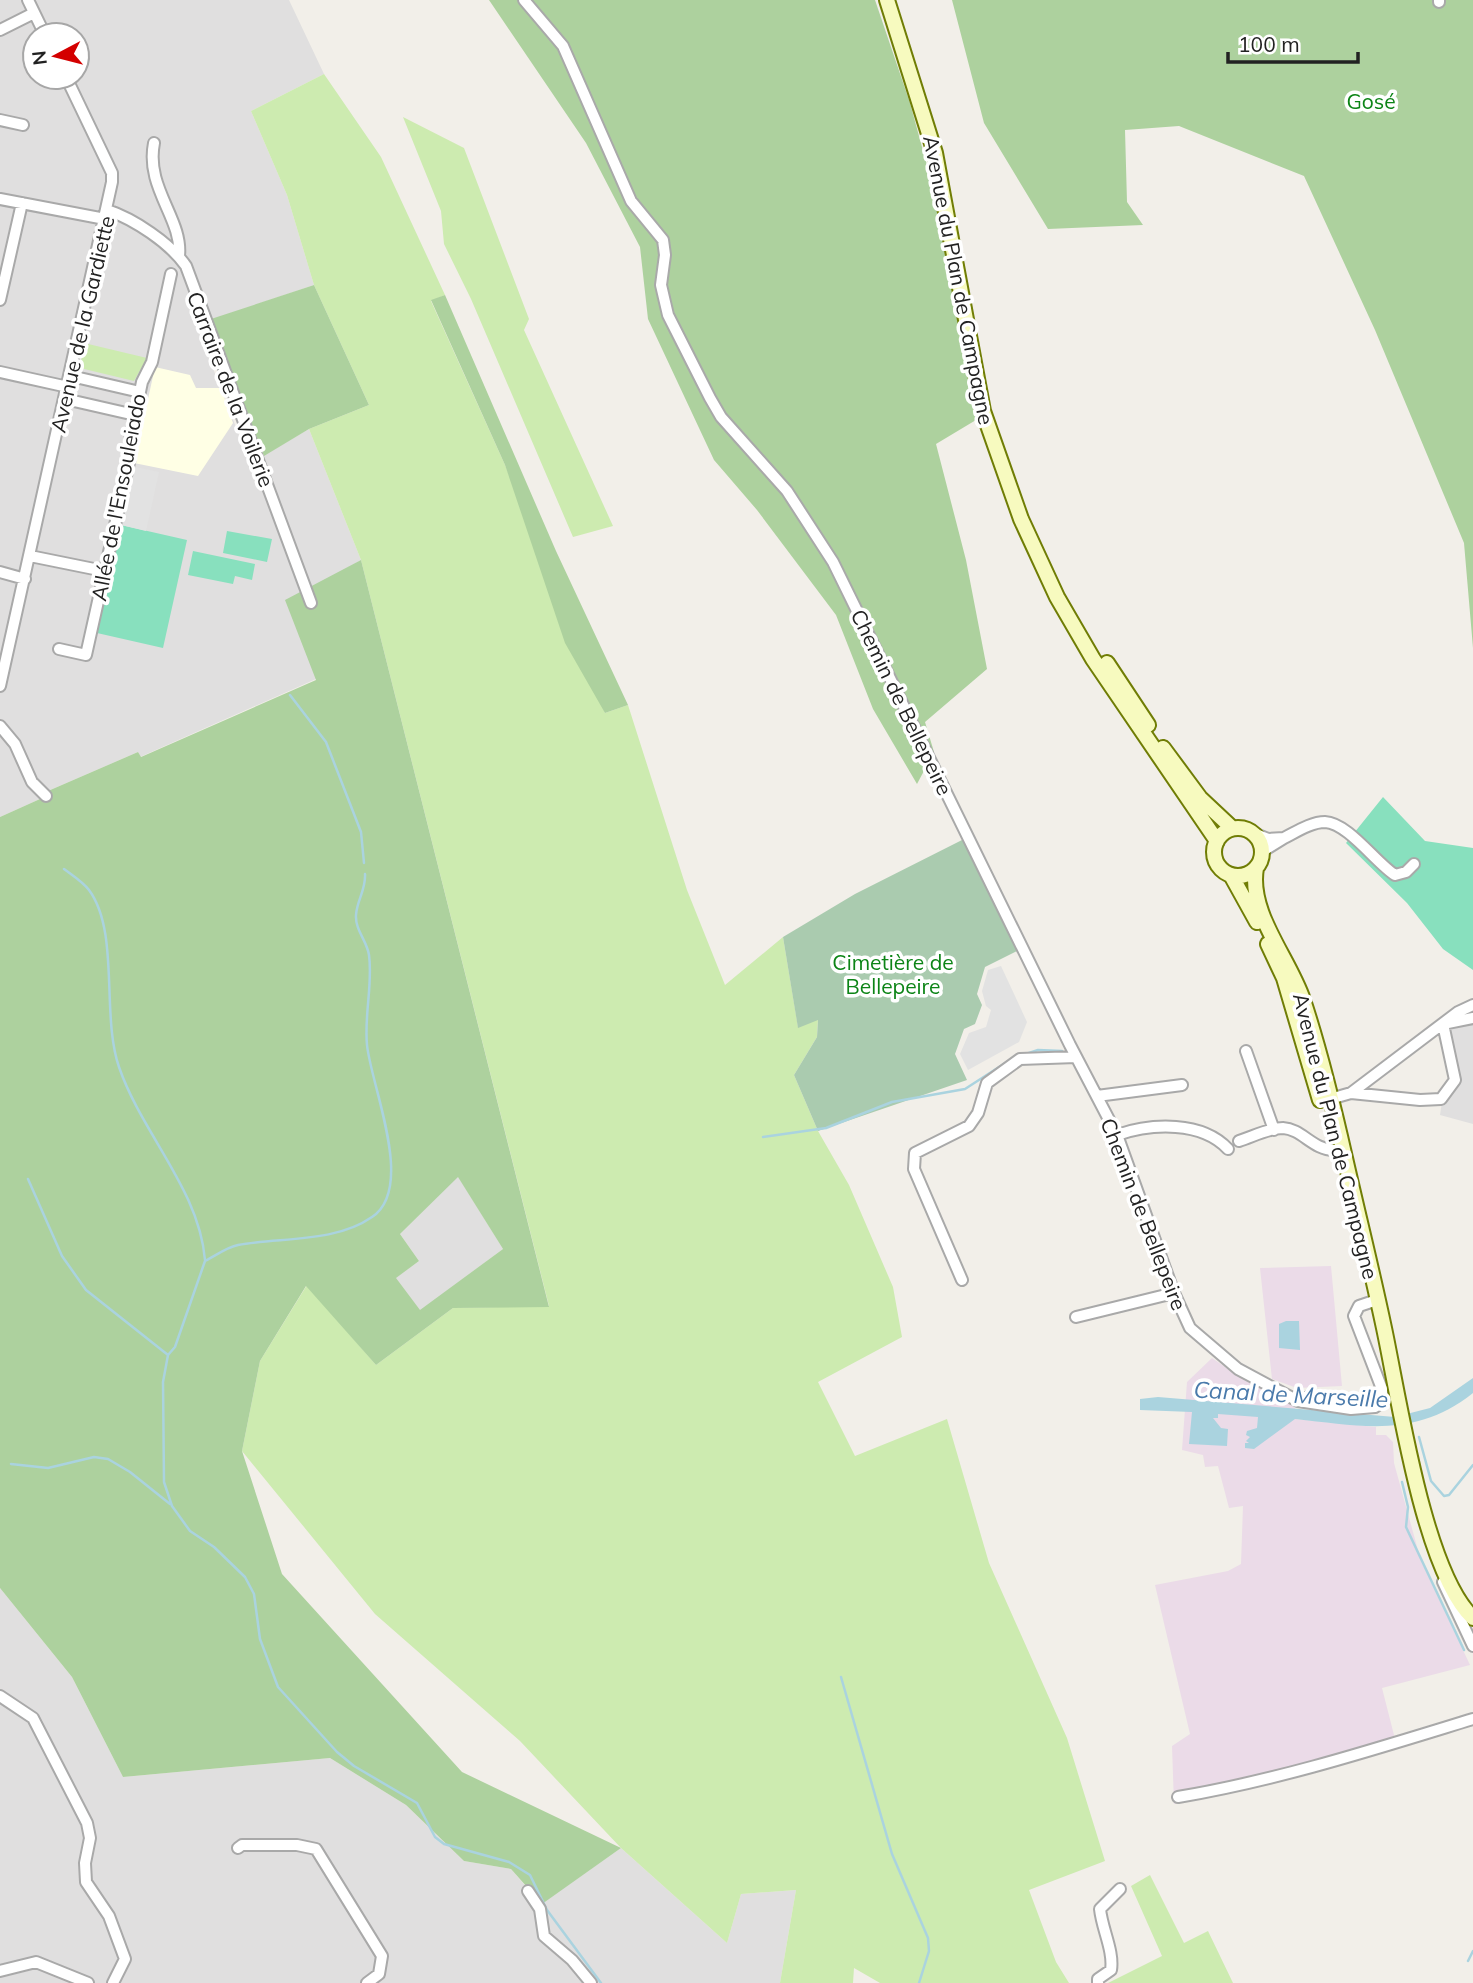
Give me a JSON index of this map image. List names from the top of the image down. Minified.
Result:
{"streets":{"main road":["Avenue du Plan de Campagne"],"street":["Avenue de la Gardiette","Carraire de la Voilerie","Allée de l'Ensouleiado","Chemin de Bellepeire"]},"crossings":[["Avenue du Plan de Campagne","Chemin de Bellepeire"],["Avenue de la Gardiette","Carraire de la Voilerie"]],"water":["Canal de Marseille"],"parks":["Gosé","Cimetière de Bellepeire"],"scale_bar":"100 m","north":"left"}
